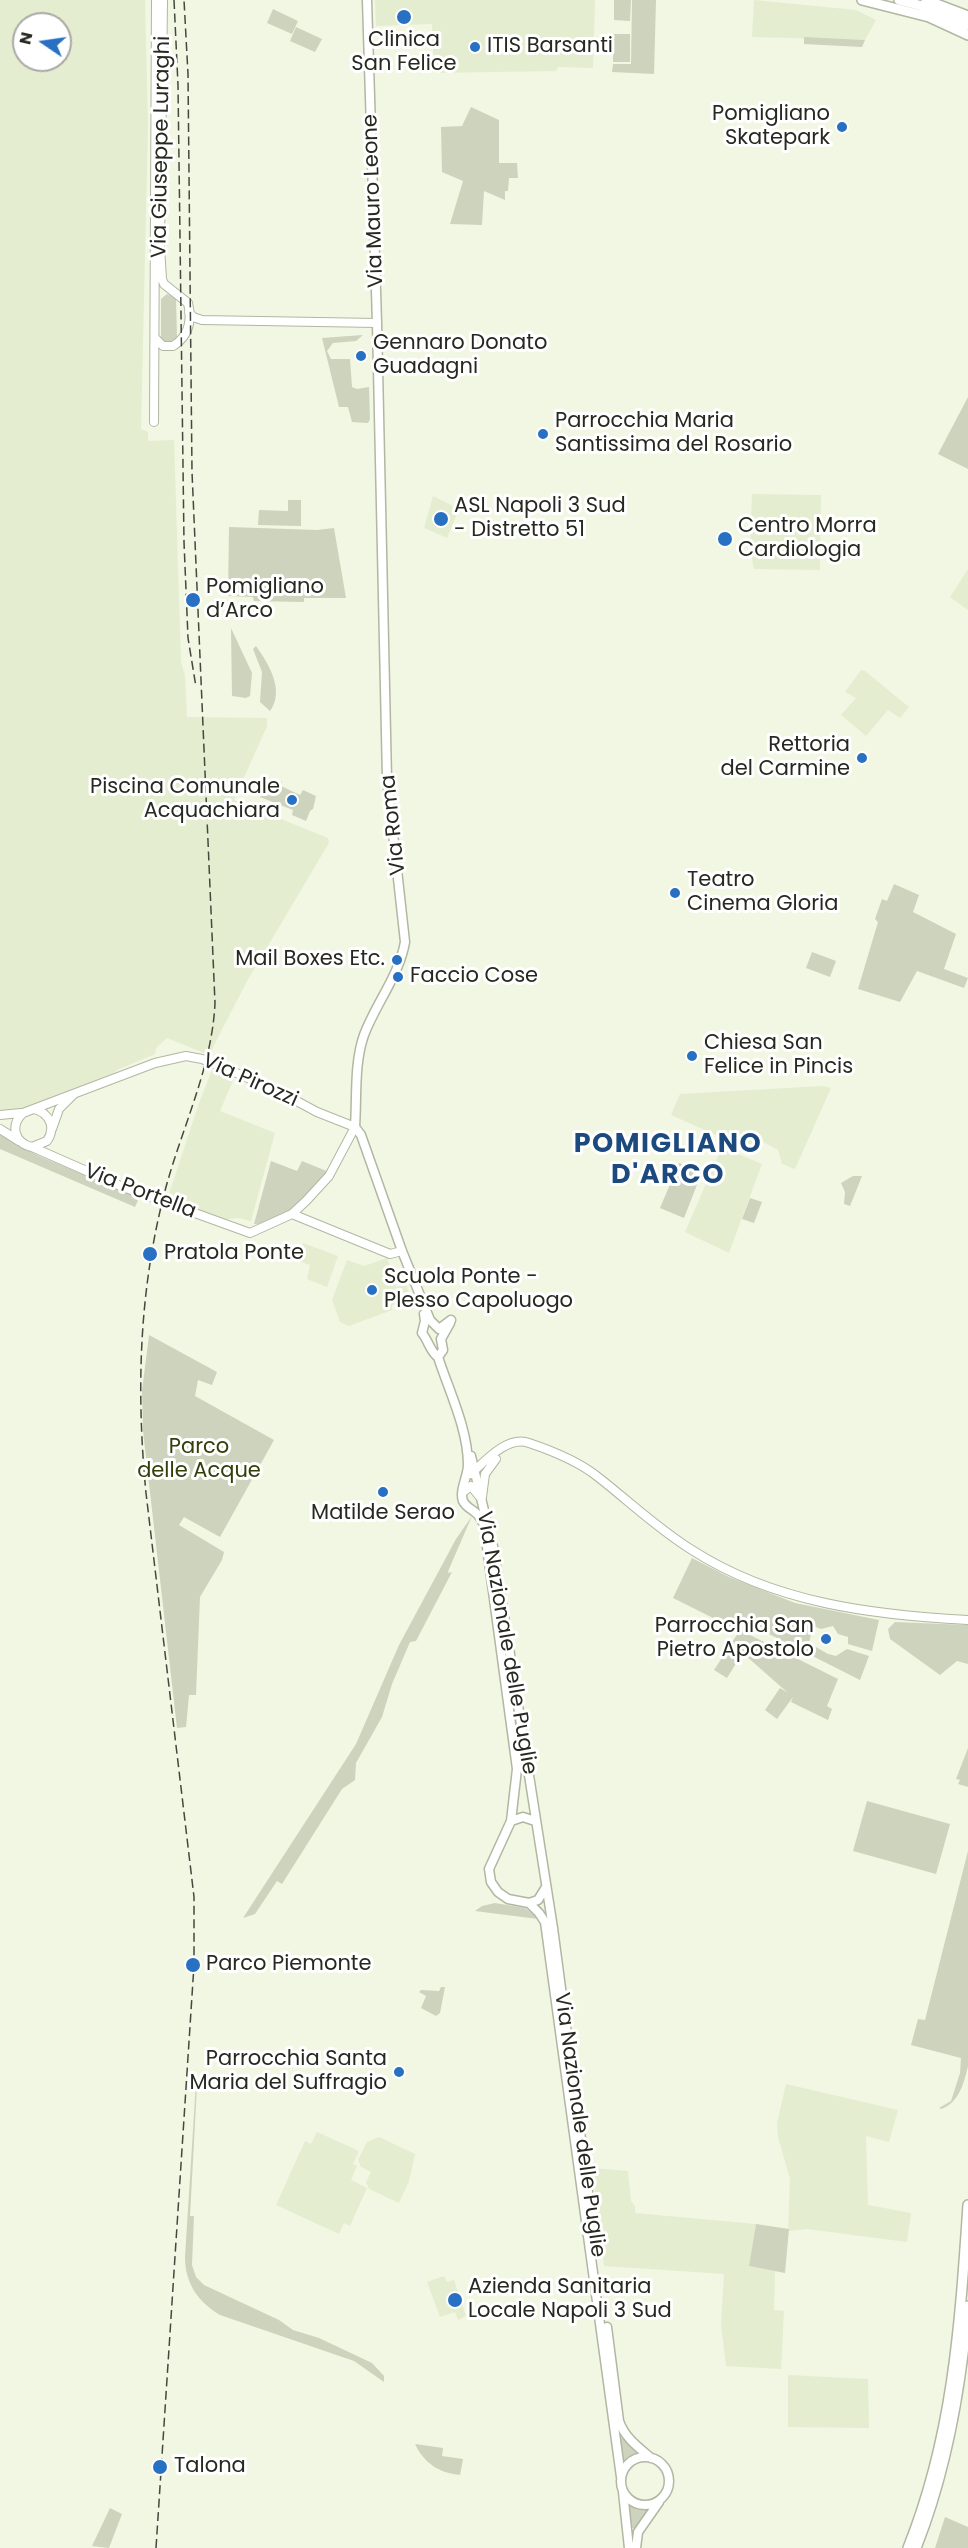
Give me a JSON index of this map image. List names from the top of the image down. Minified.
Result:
{"streets":{"main road":["Via Giuseppe Luraghi","Via Mauro Leone","Via Roma","Via Pirozzi","Via Portella","Via Nazionale delle Puglie"]},"crossings":[["Via Mauro Leone","Via Roma"],["Via Roma","Via Pirozzi"]],"districts":["POMIGLIANO D'ARCO"],"parks":["Parco delle Acque"],"places":["Clinica San Felice","ITIS Barsanti","Pomigliano Skatepark","Gennaro Donato Guadagni","Parrocchia Maria Santissima del Rosario","ASL Napoli 3 Sud - Distretto 51","Centro Morra Cardiologia","Pomigliano d’Arco","Rettoria del Carmine","Piscina Comunale Acquachiara","Teatro Cinema Gloria","Mail Boxes Etc.","Faccio Cose","Chiesa San Felice in Pincis","Pratola Ponte","Scuola Ponte - Plesso Capoluogo","Matilde Serao","Parrocchia San Pietro Apostolo","Parco Piemonte","Parrocchia Santa Maria del Suffragio","Azienda Sanitaria Locale Napoli 3 Sud","Talona"],"north":"left"}
